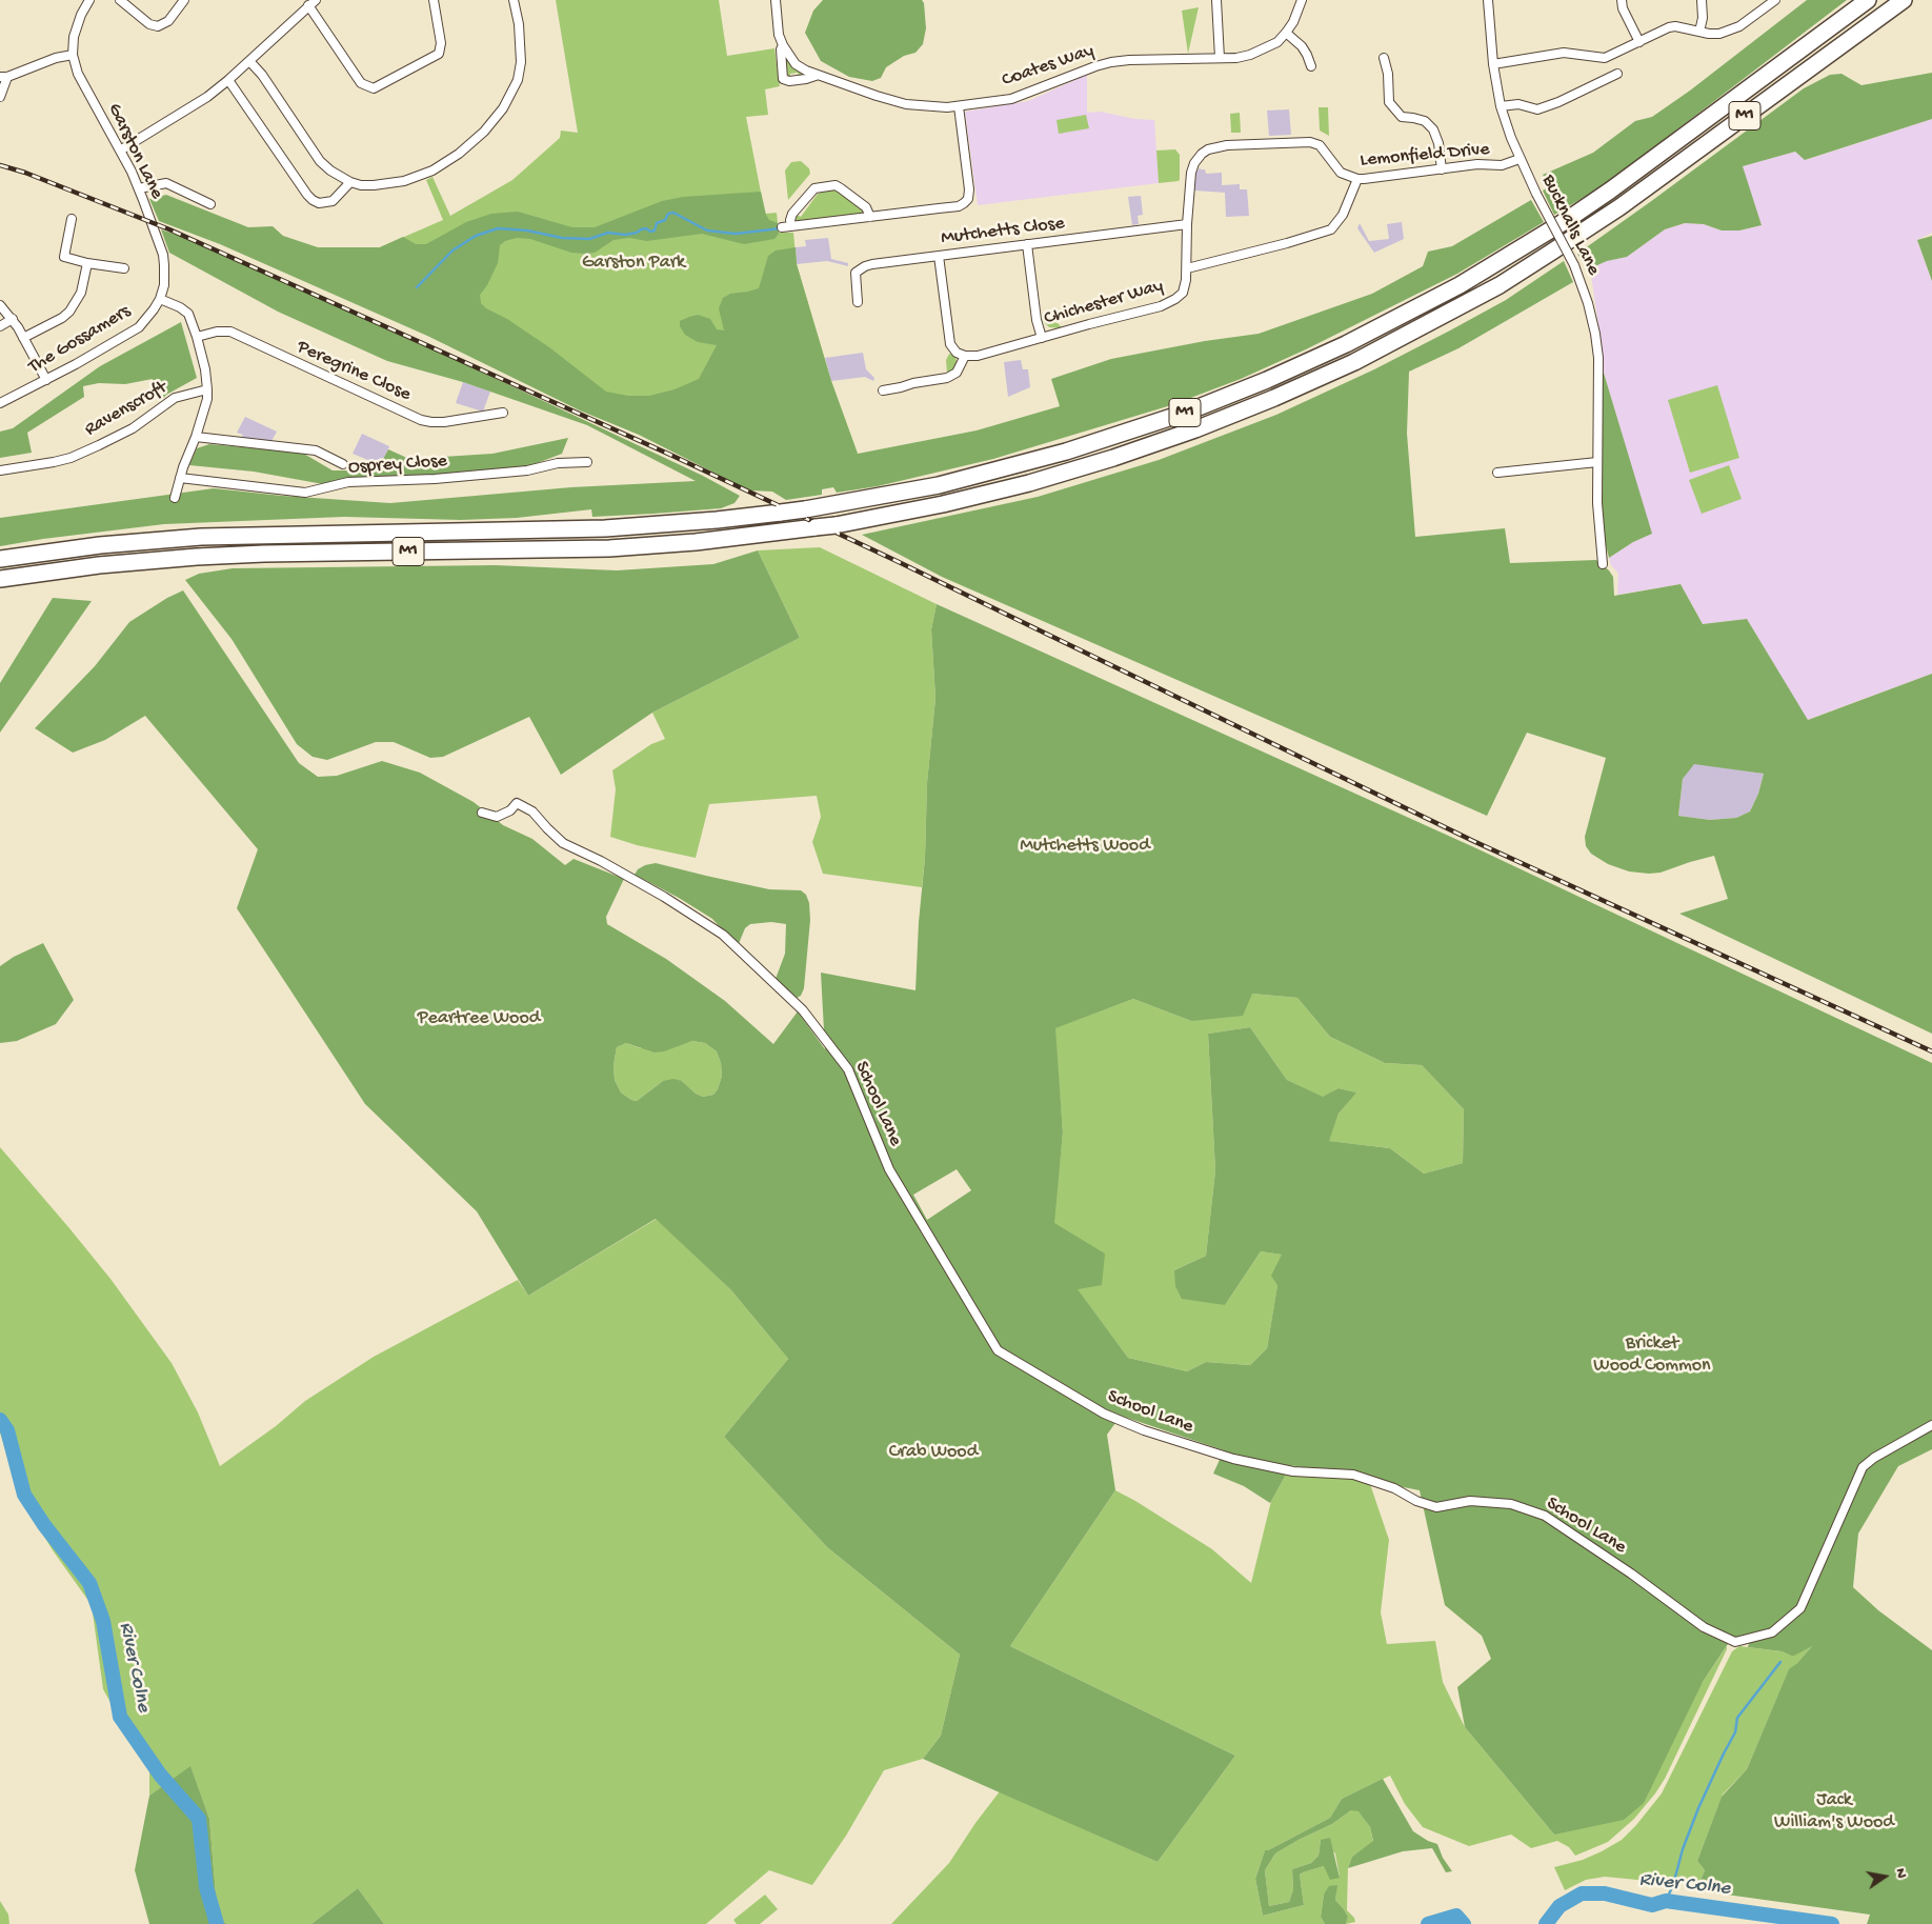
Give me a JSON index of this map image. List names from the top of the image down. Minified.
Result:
{"streets":{"highway":["M1"],"street":["Coates Way","Garston Lane","Lemonfield Drive","Bucknalls Lane","Mutchetts Close","Chichester Way","The Gossamers","Peregrine Close","Ravenscroft","Osprey Close","School Lane"]},"crossings":[["Garston Lane","The Gossamers"],["Lemonfield Drive","Bucknalls Lane"],["Lemonfield Drive","Mutchetts Close"],["Lemonfield Drive","Chichester Way"],["Mutchetts Close","Chichester Way"]],"water":["River Colne"],"parks":["Garston Park","Mutchetts Wood","Peartree Wood","Bricket Wood Common","Crab Wood","Jack William's Wood"],"north":"right"}
